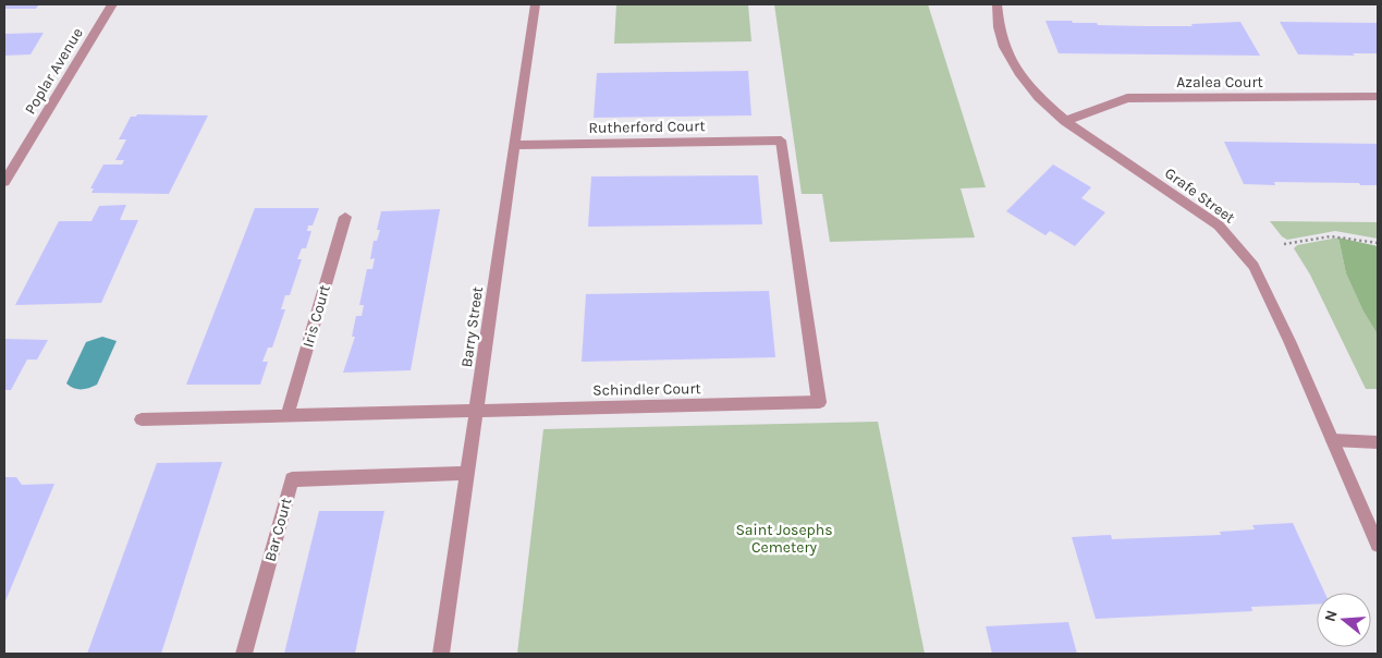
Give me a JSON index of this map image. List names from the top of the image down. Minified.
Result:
{"streets":{"street":["Poplar Avenue","Azalea Court","Rutherford Court","Grafe Street","Iris Court","Barry Street","Schindler Court","Bar Court"]},"crossings":[["Azalea Court","Grafe Street"],["Rutherford Court","Barry Street"],["Rutherford Court","Schindler Court"],["Barry Street","Schindler Court"],["Barry Street","Bar Court"]],"parks":["Saint Josephs Cemetery"],"north":"left"}
